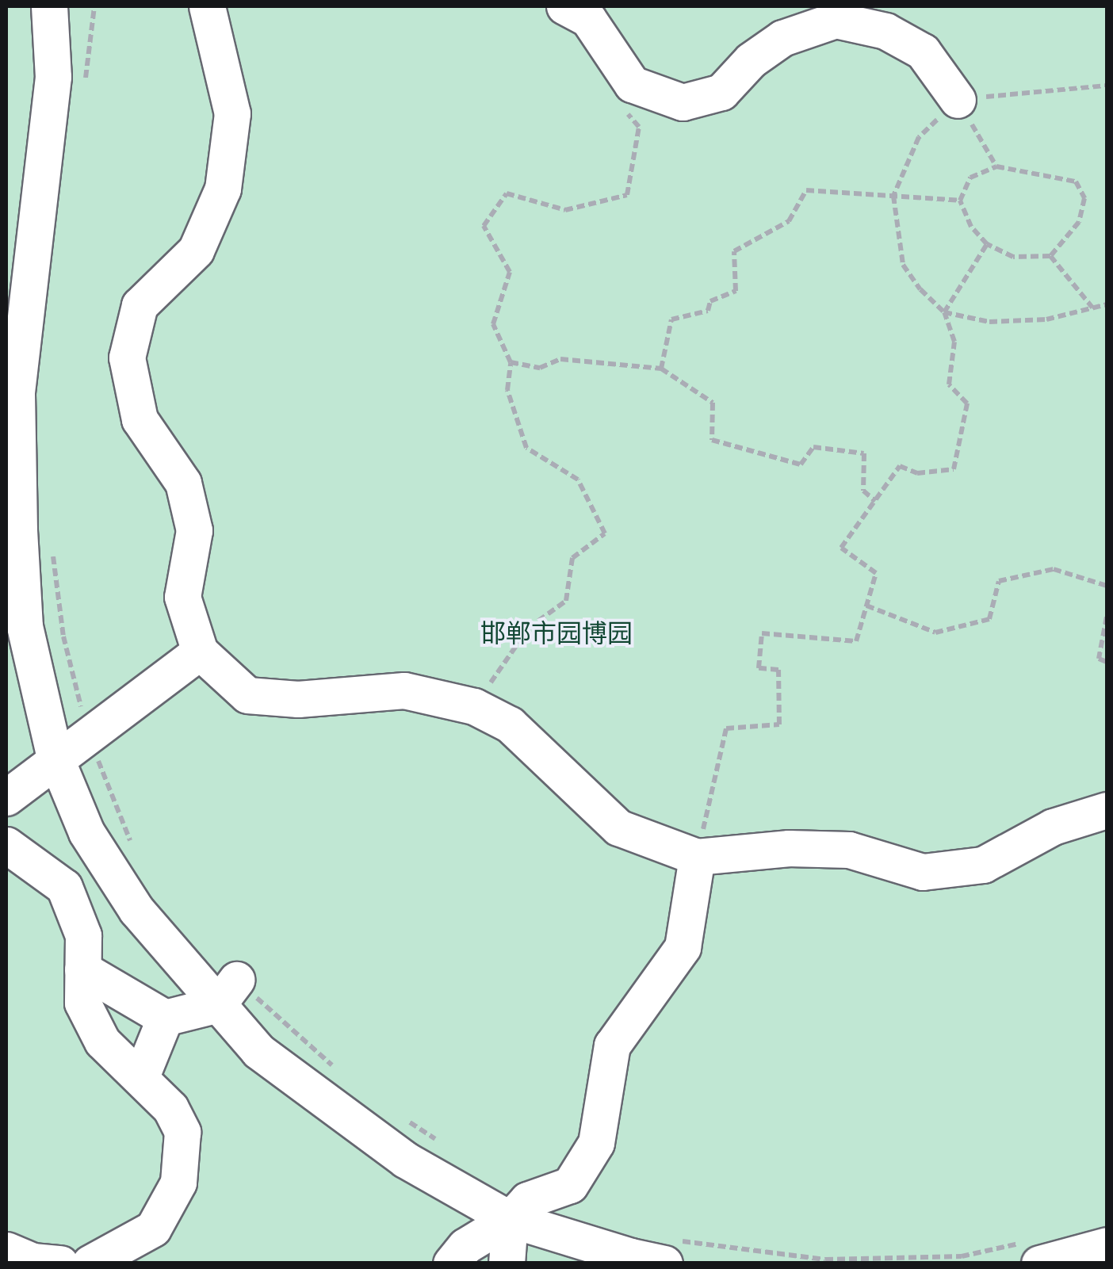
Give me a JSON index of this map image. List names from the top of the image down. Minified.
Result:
{"parks":["邯郸市园博园"]}
